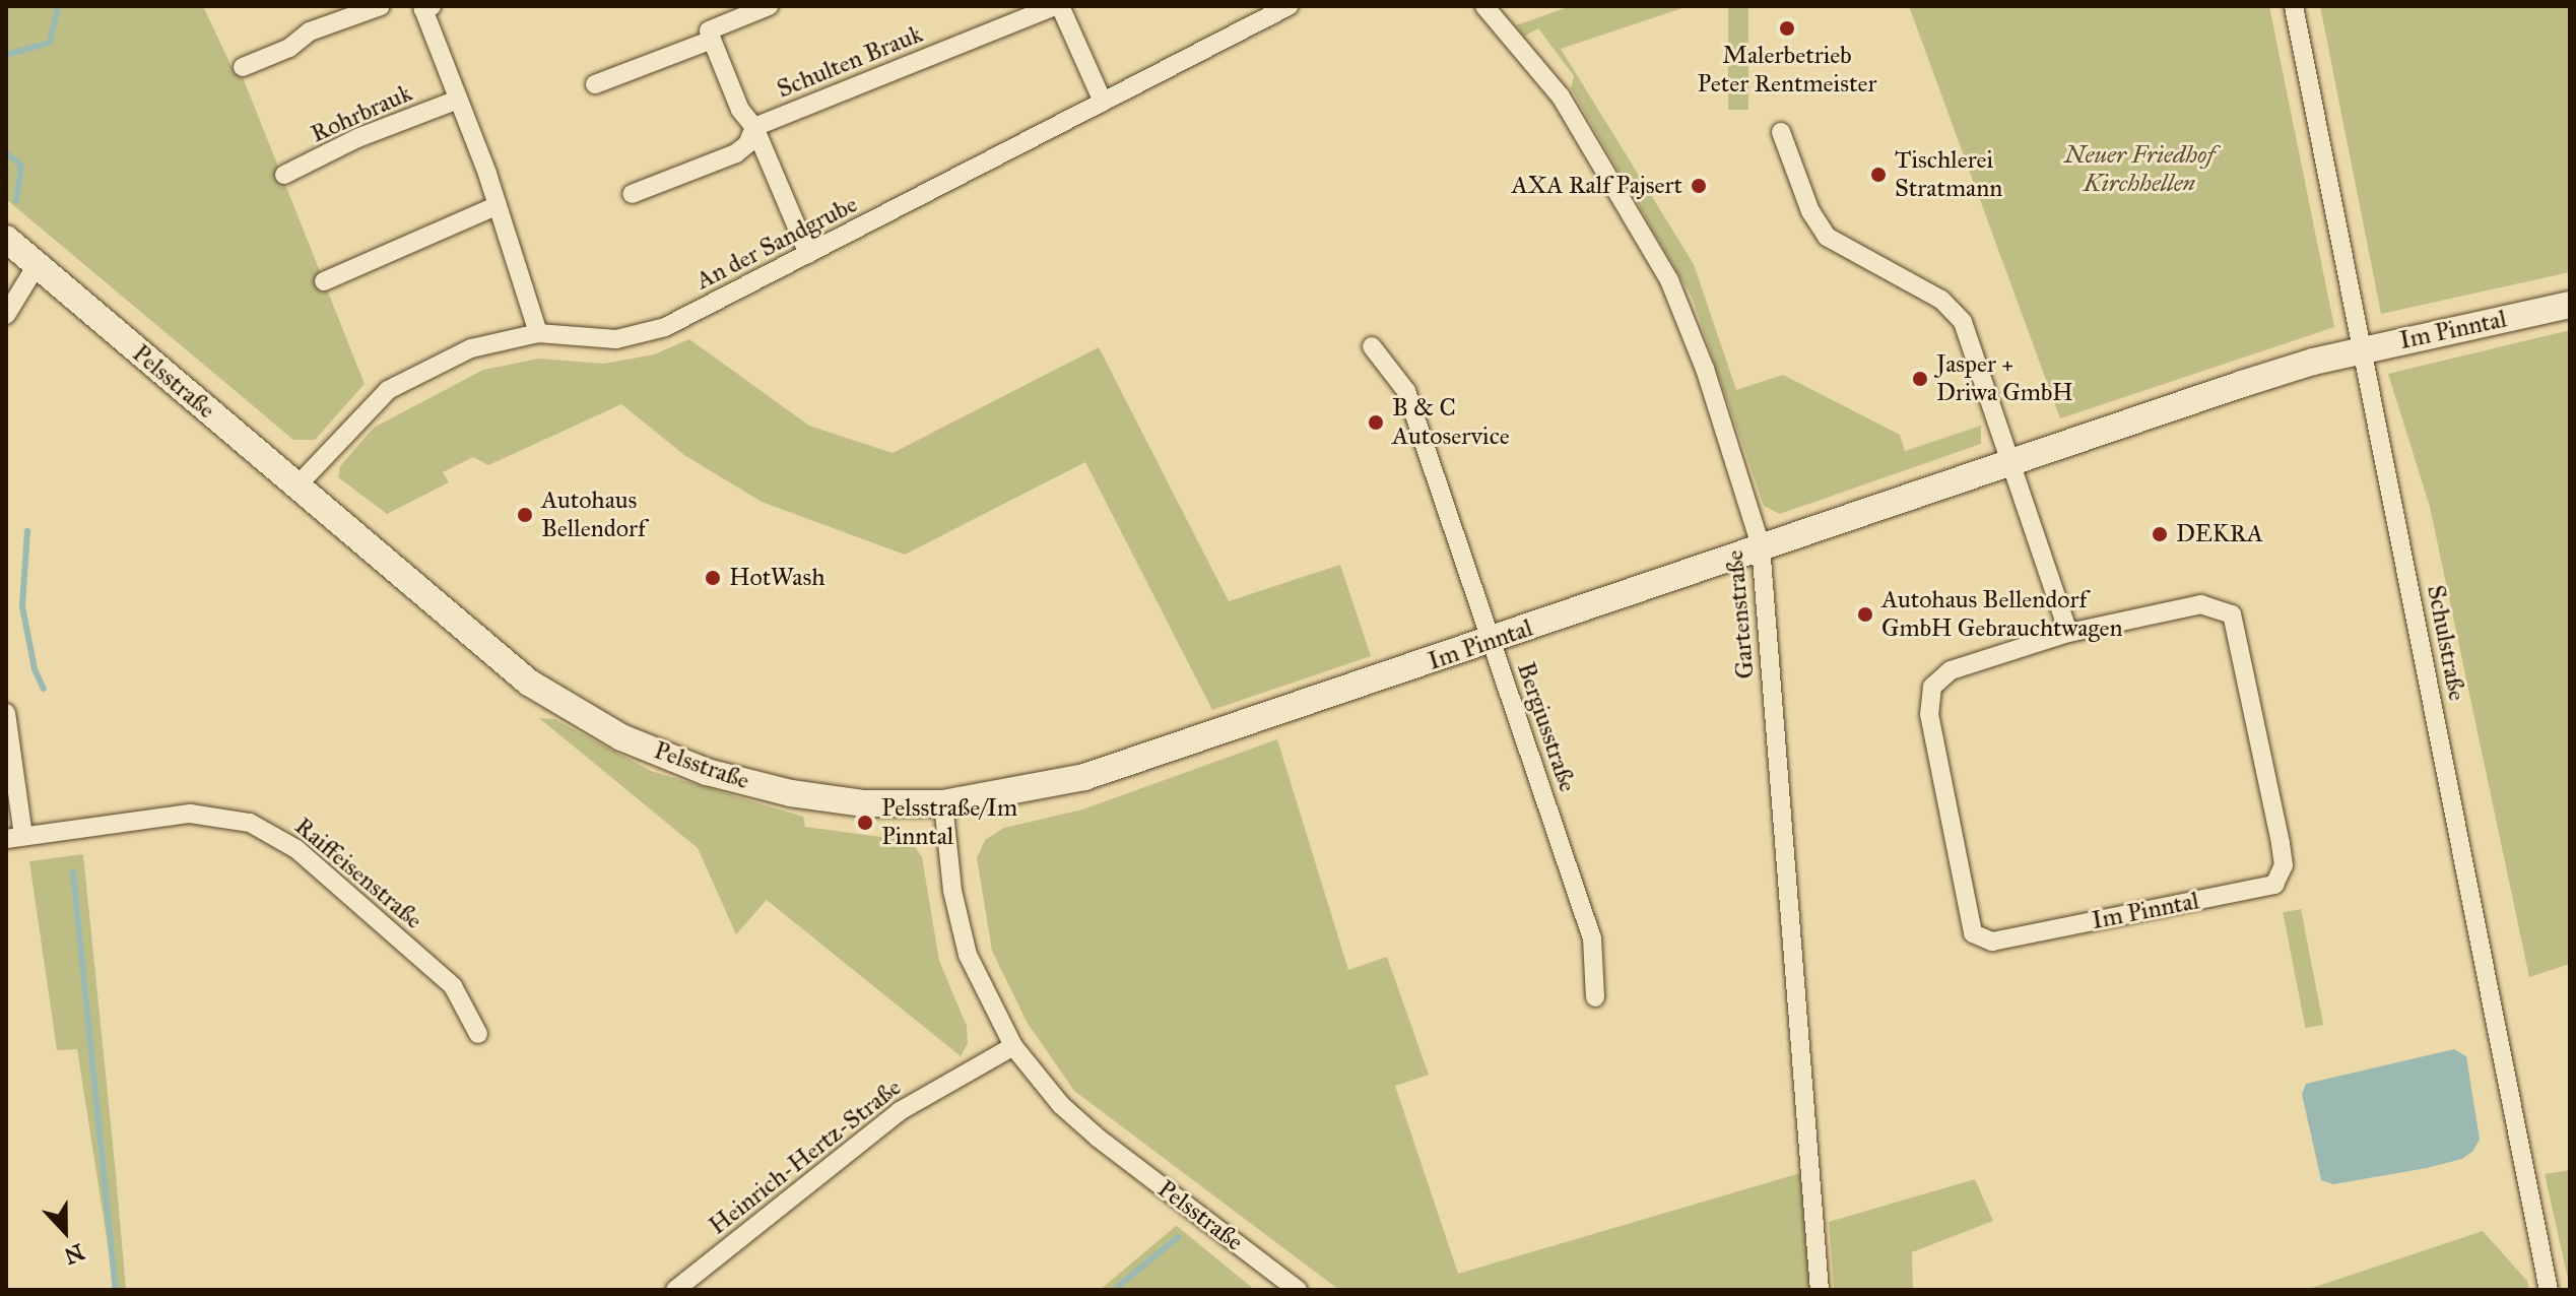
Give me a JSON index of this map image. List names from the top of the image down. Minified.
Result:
{"streets":{"main road":["Im Pinntal","Pelsstraße"],"street":["Schulten Brauk","Rohrbrauk","An der Sandgrube","Gartenstraße","Schulstraße","Bergiusstraße","Raiffeisenstraße","Heinrich-Hertz-Straße"]},"crossings":[["An der Sandgrube","Pelsstraße"],["Im Pinntal","Pelsstraße"],["Im Pinntal","Gartenstraße"],["Im Pinntal","Schulstraße"],["Im Pinntal","Bergiusstraße"],["Pelsstraße","Heinrich-Hertz-Straße"]],"parks":["Neuer Friedhof Kirchhellen"],"places":["Malerbetrieb Peter Rentmeister","Tischlerei Stratmann","AXA Ralf Pajsert","Jasper + Driwa GmbH","B & C Autoservice","Autohaus Bellendorf","DEKRA","HotWash","Autohaus Bellendorf GmbH Gebrauchtwagen","Pelsstraße/Im Pinntal"],"north":"bottom"}
